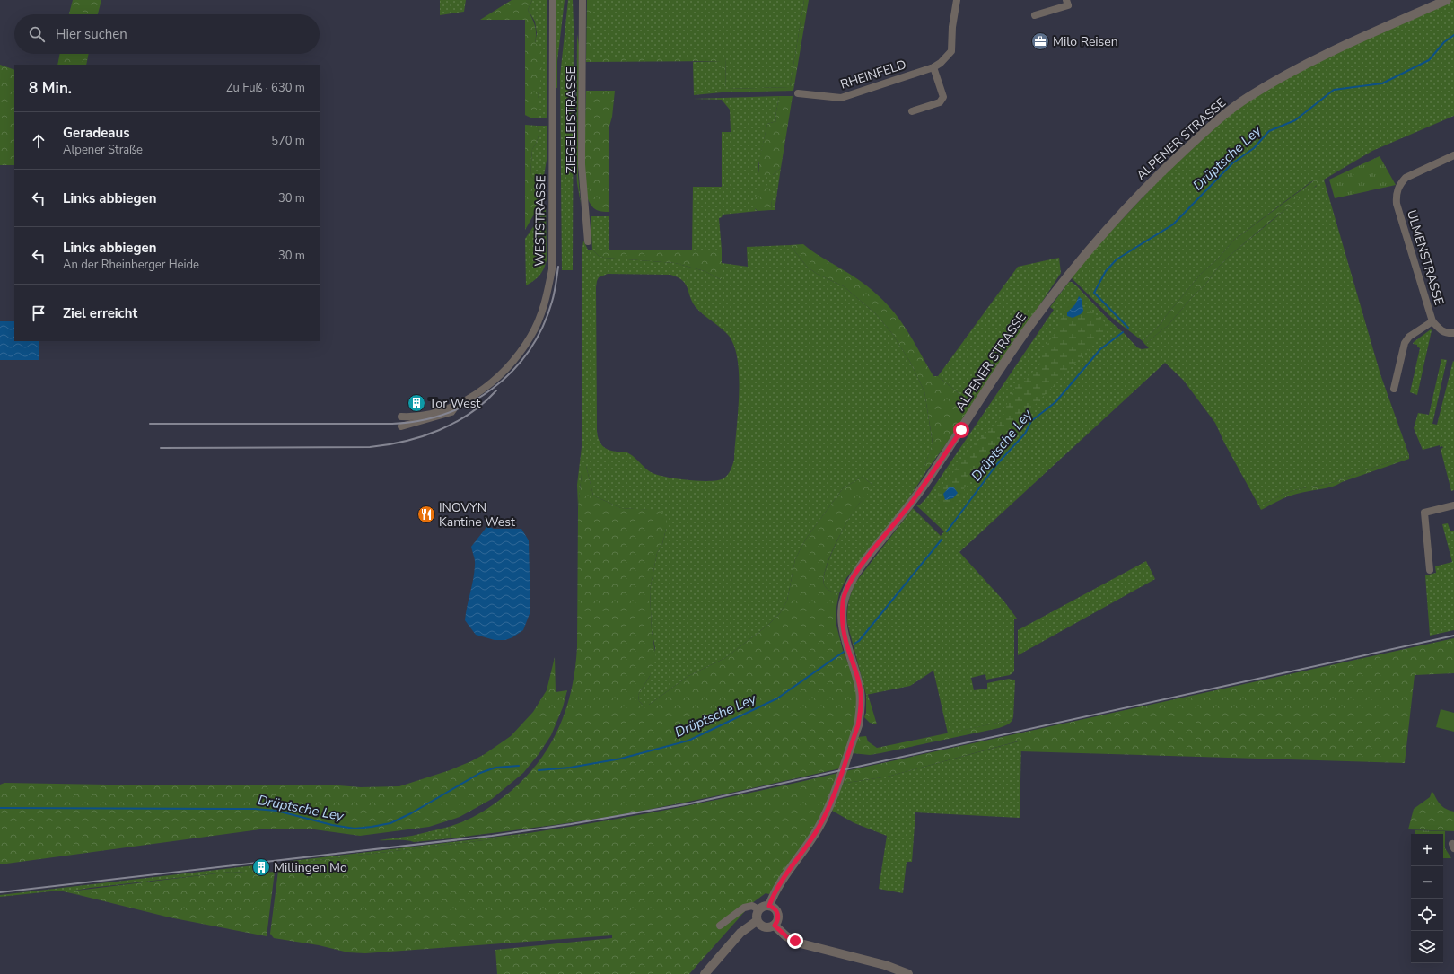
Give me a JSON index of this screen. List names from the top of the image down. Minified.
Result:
{"streets":{"street":["RHEINFELD","ZIEGELEISTRASSE","ALPENER STRASSE","WESTSTRASSE","ULMENSTRASSE"]},"water":["Drüptsche Ley"],"places":{"office":["Milo Reisen"],"building":["Tor West","Millingen Mo"],"restaurant":["INOVYN Kantine West"]},"page":{"search":"Hier suchen","heading":["8 Min.","Zu Fuß · 630 m"],"list":[["Geradeaus","Alpener Straße","570 m"],["Links abbiegen","30 m"],["Links abbiegen","An der Rheinberger Heide","30 m"],"Ziel erreicht"],"map_buttons":["+","−"]}}
